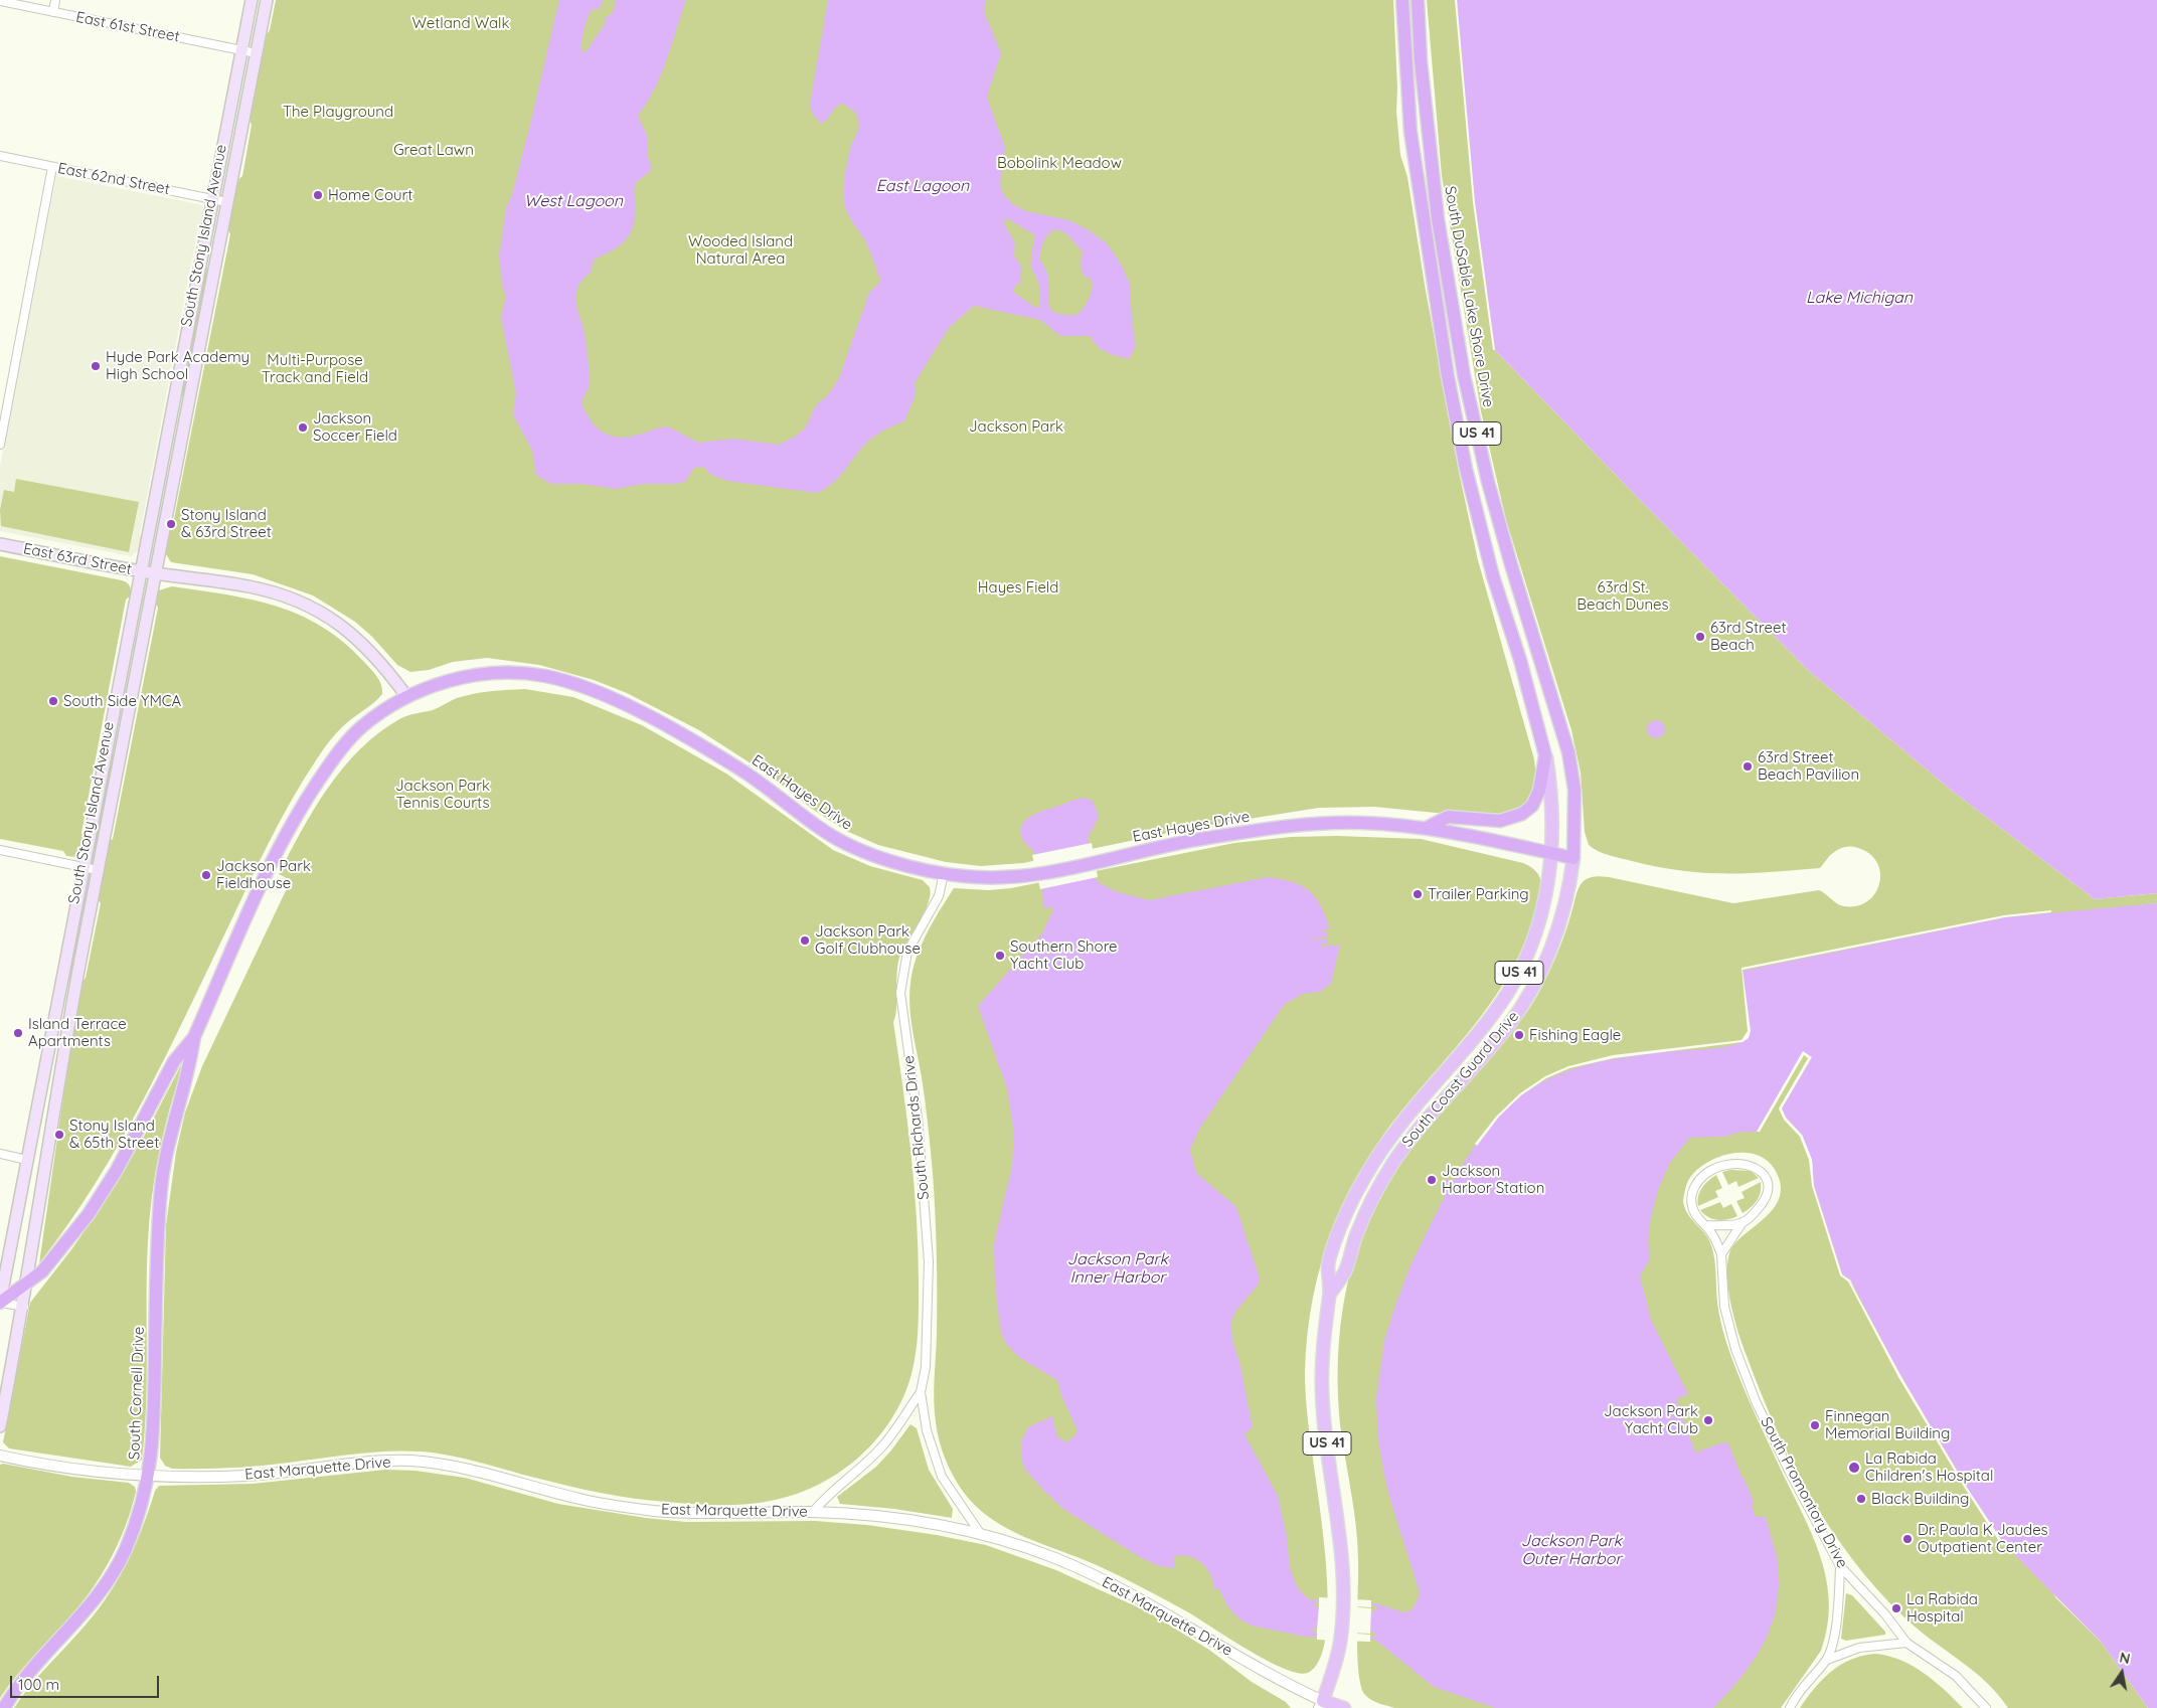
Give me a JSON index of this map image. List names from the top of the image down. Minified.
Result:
{"streets":{"highway":["South DuSable Lake Shore Drive","US 41","East Hayes Drive","South Cornell Drive"],"main road":["South Stony Island Avenue","East 63rd Street","South Coast Guard Drive","East Marquette Drive"],"street":["East 61st Street","East 62nd Street","South Richards Drive","South Promontory Drive"]},"crossings":[["East 61st Street","South Stony Island Avenue"],["East 62nd Street","South Stony Island Avenue"],["South Stony Island Avenue","East 63rd Street"],["South Stony Island Avenue","South Cornell Drive"],["South DuSable Lake Shore Drive","East Hayes Drive"],["South DuSable Lake Shore Drive","South Coast Guard Drive"],["East Hayes Drive","South Coast Guard Drive"],["East Hayes Drive","South Richards Drive"],["East Hayes Drive","South Cornell Drive"],["South Coast Guard Drive","East Marquette Drive"],["South Richards Drive","East Marquette Drive"],["South Cornell Drive","East Marquette Drive"]],"water":["East Lagoon","West Lagoon","Lake Michigan","Jackson Park Inner Harbor","Jackson Park Outer Harbor"],"parks":["Wetland Walk","The Playground","Great Lawn","Bobolink Meadow","Wooded Island Natural Area","Multi-Purpose Track and Field","Jackson Park","Hayes Field","63rd St. Beach Dunes","Jackson Park Tennis Courts"],"places":["Home Court","Hyde Park Academy High School","Jackson Soccer Field","Stony Island & 63rd Street","63rd Street Beach","South Side YMCA","63rd Street Beach Pavilion","Jackson Park Fieldhouse","Trailer Parking","Jackson Park Golf Clubhouse","Southern Shore Yacht Club","Island Terrace Apartments","Fishing Eagle","Stony Island & 65th Street","Jackson Harbor Station","Jackson Park Yacht Club","Finnegan Memorial Building","La Rabida Children's Hospital","Black Building","Dr. Paula K Jaudes Outpatient Center","La Rabida Hospital"],"scale_bar":"100 m","north":"top"}
